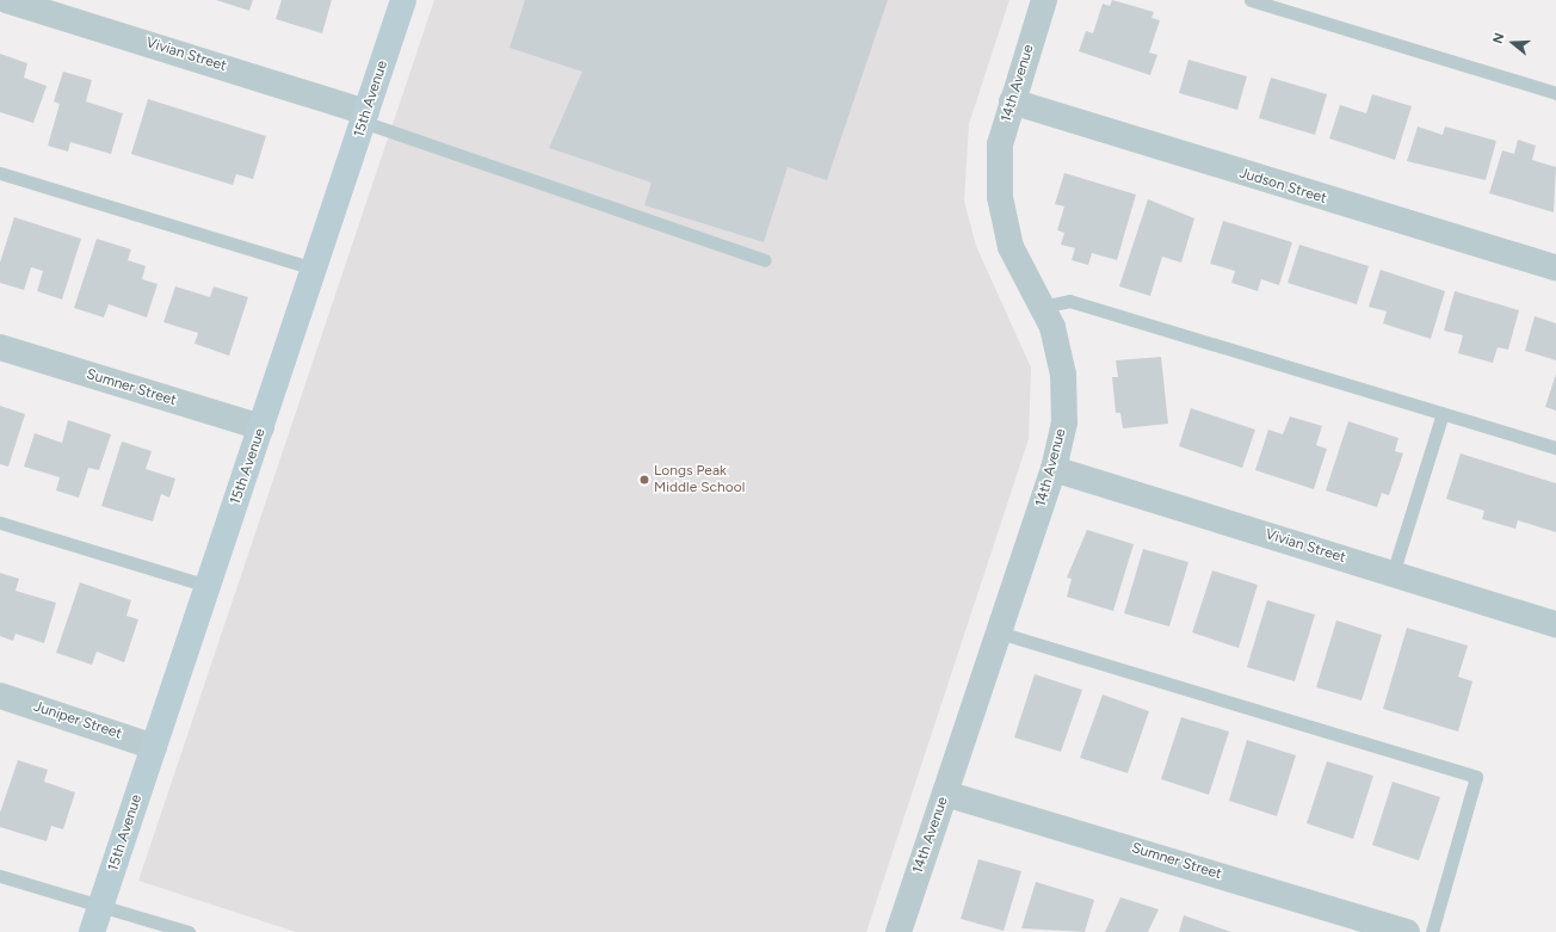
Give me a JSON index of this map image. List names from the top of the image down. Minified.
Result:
{"streets":{"street":["Vivian Street","14th Avenue","15th Avenue","Judson Street","Sumner Street","Juniper Street"]},"crossings":[["Vivian Street","14th Avenue"],["Vivian Street","15th Avenue"],["14th Avenue","Judson Street"],["14th Avenue","Sumner Street"],["15th Avenue","Sumner Street"],["15th Avenue","Juniper Street"]],"places":["Longs Peak Middle School"],"north":"left"}
